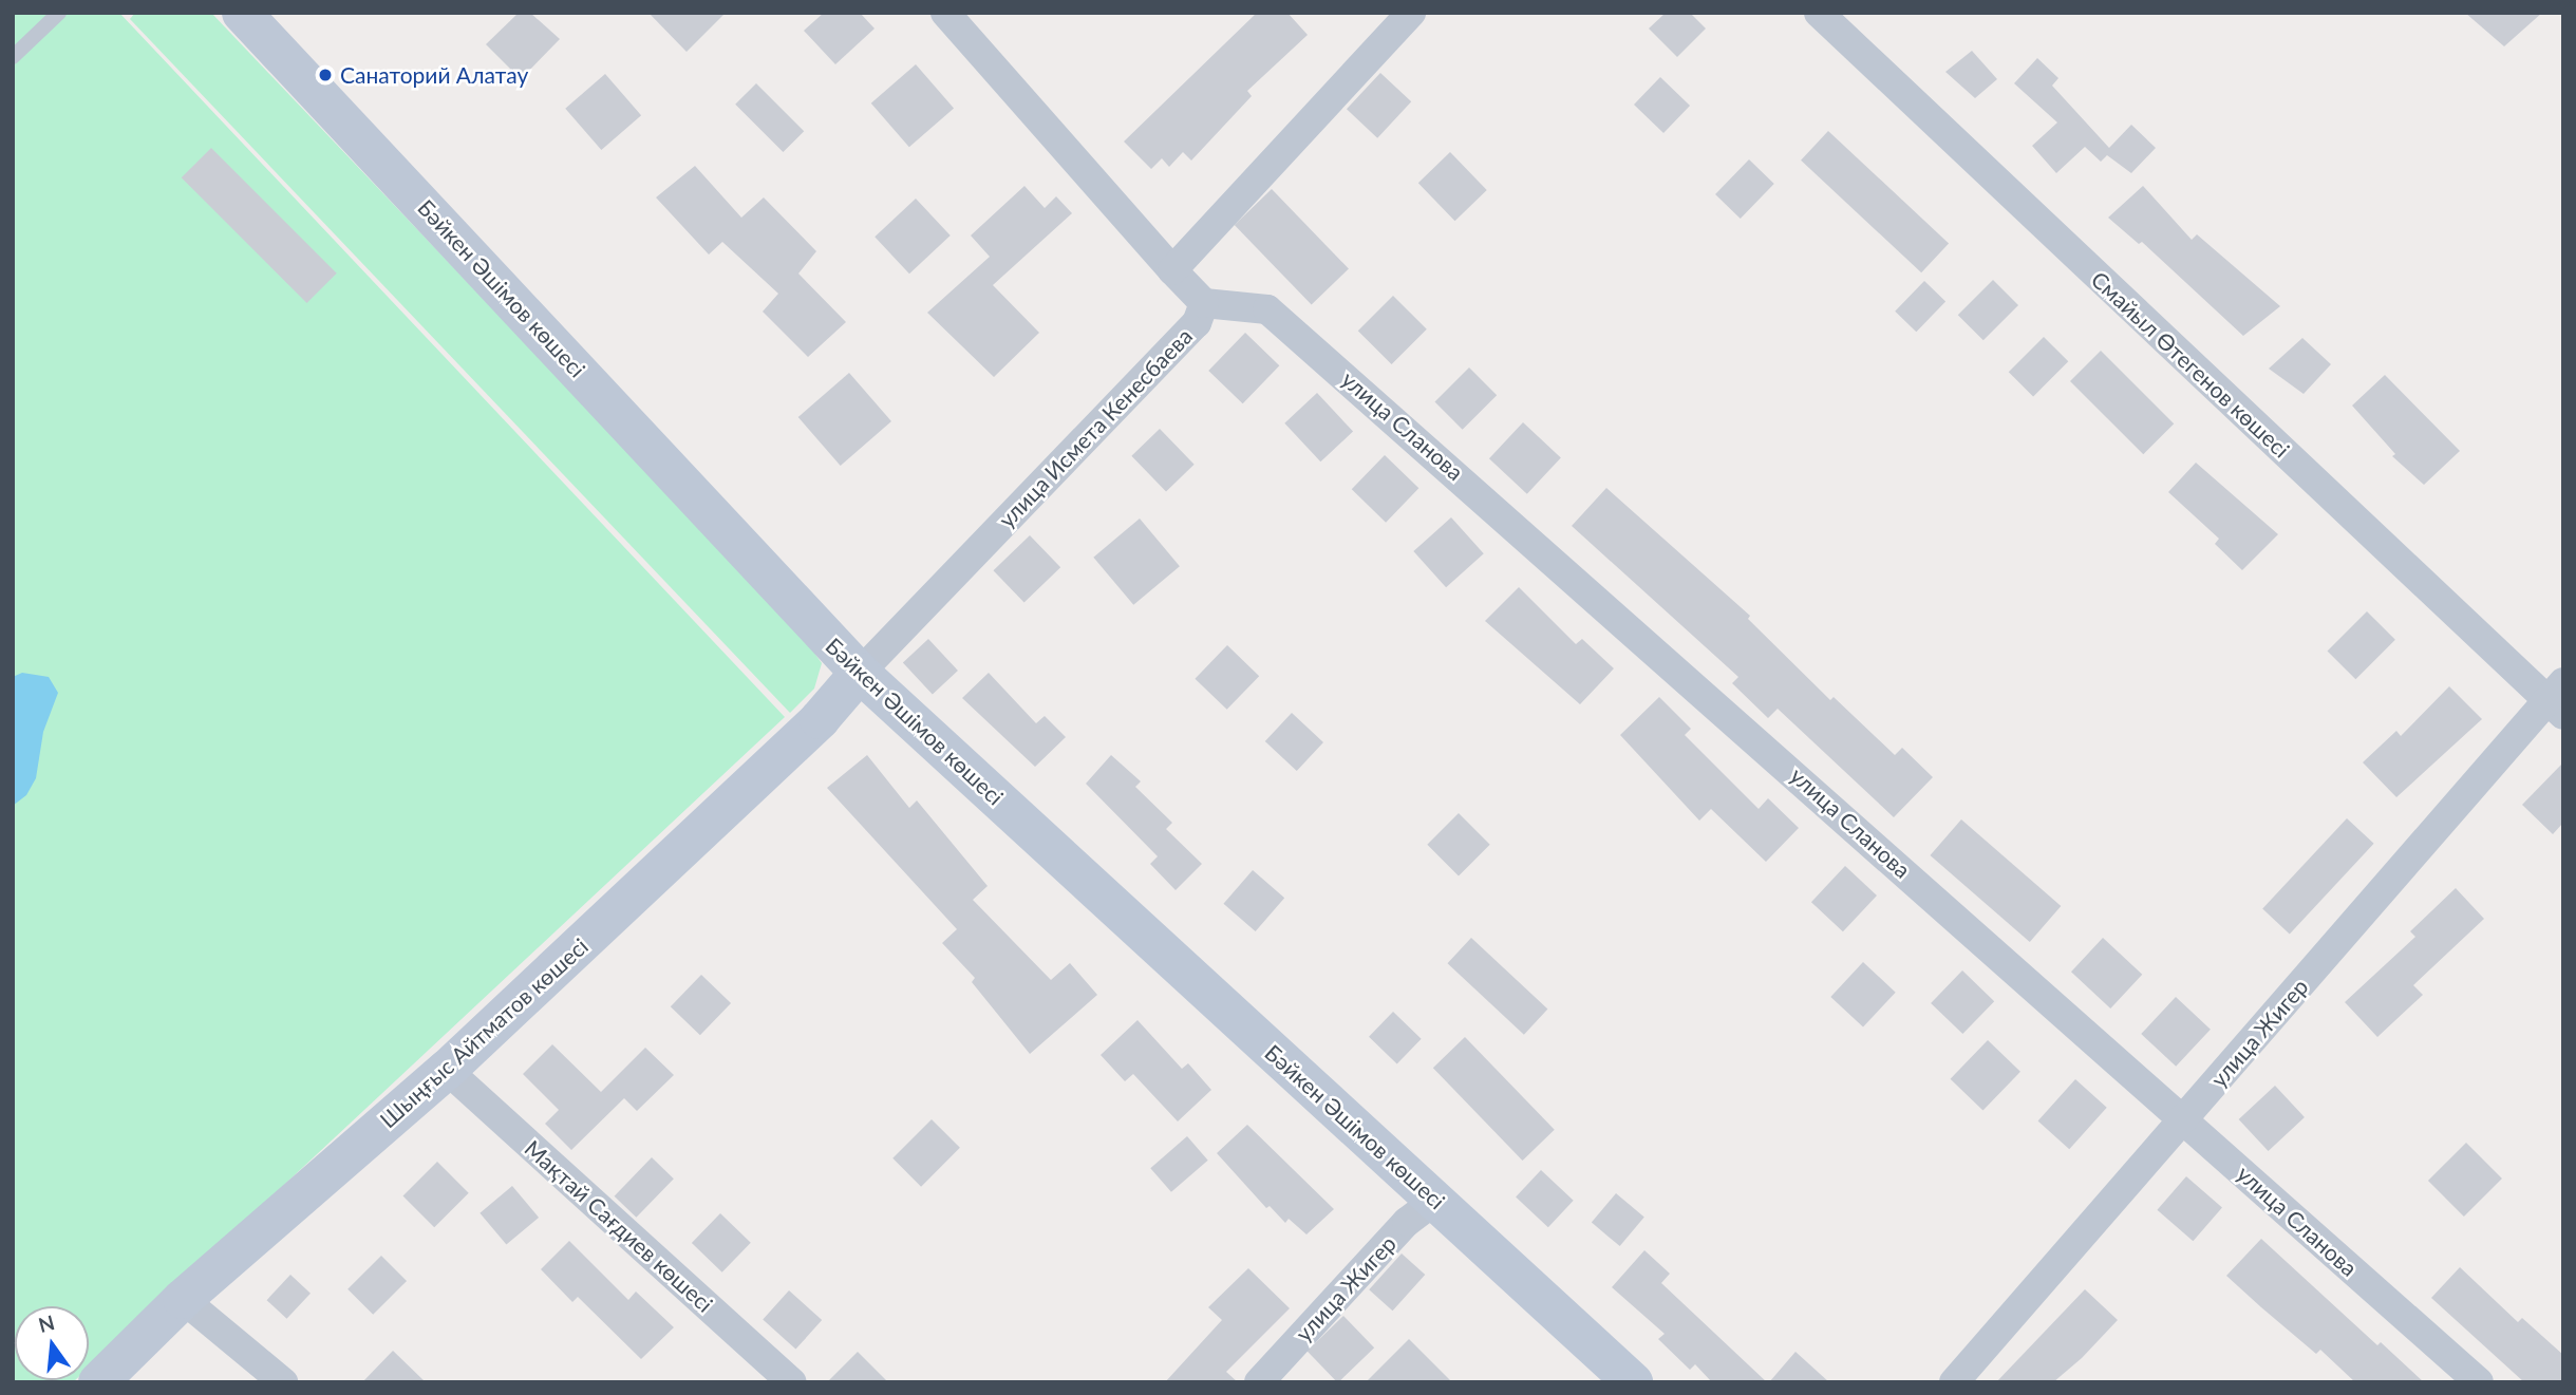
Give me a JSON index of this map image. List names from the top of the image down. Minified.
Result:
{"streets":{"main road":["Бәйкен Әшімов көшесі","Шыңғыс Айтматов көшесі"],"street":["Смайыл Өтегенов көшесі","улица Сланова","улица Исмета Кенесбаева","улица Жигер","Мақтай Сағдиев көшесі"]},"crossings":[["Бәйкен Әшімов көшесі","улица Исмета Кенесбаева"],["Бәйкен Әшімов көшесі","Шыңғыс Айтматов көшесі"],["Бәйкен Әшімов көшесі","улица Жигер"],["Смайыл Өтегенов көшесі","улица Жигер"],["улица Сланова","улица Исмета Кенесбаева"],["улица Сланова","улица Жигер"],["улица Исмета Кенесбаева","Шыңғыс Айтматов көшесі"],["Шыңғыс Айтматов көшесі","Мақтай Сағдиев көшесі"]],"places":["Санаторий Алатау"],"north":"top"}
